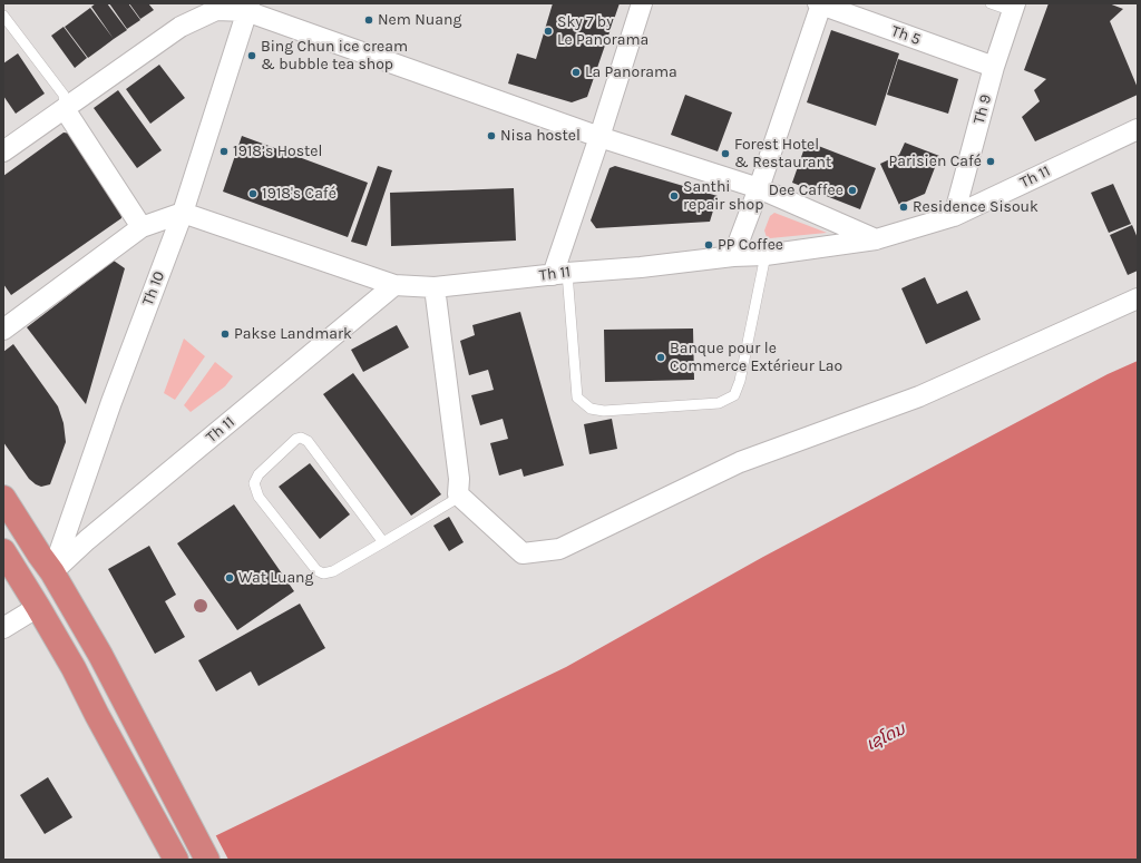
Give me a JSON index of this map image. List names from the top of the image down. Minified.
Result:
{"streets":{"street":["Th 5","Th 9","Th 11","Th 10"]},"crossings":[["Th 5","Th 9"],["Th 9","Th 11"],["Th 11","Th 10"]],"water":["ເຊໂດນ"],"places":["Nem Nuang","Sky 7 by Le Panorama","Bing Chun ice cream & bubble tea shop","La Panorama","Nisa hostel","1918’s Hostel","Forest Hotel & Restaurant","Parisien Café","Dee Caffee","1918's Café","Santhi repair shop","Residence Sisouk","PP Coffee","Pakse Landmark","Banque pour le Commerce Extérieur Lao","Wat Luang"]}
